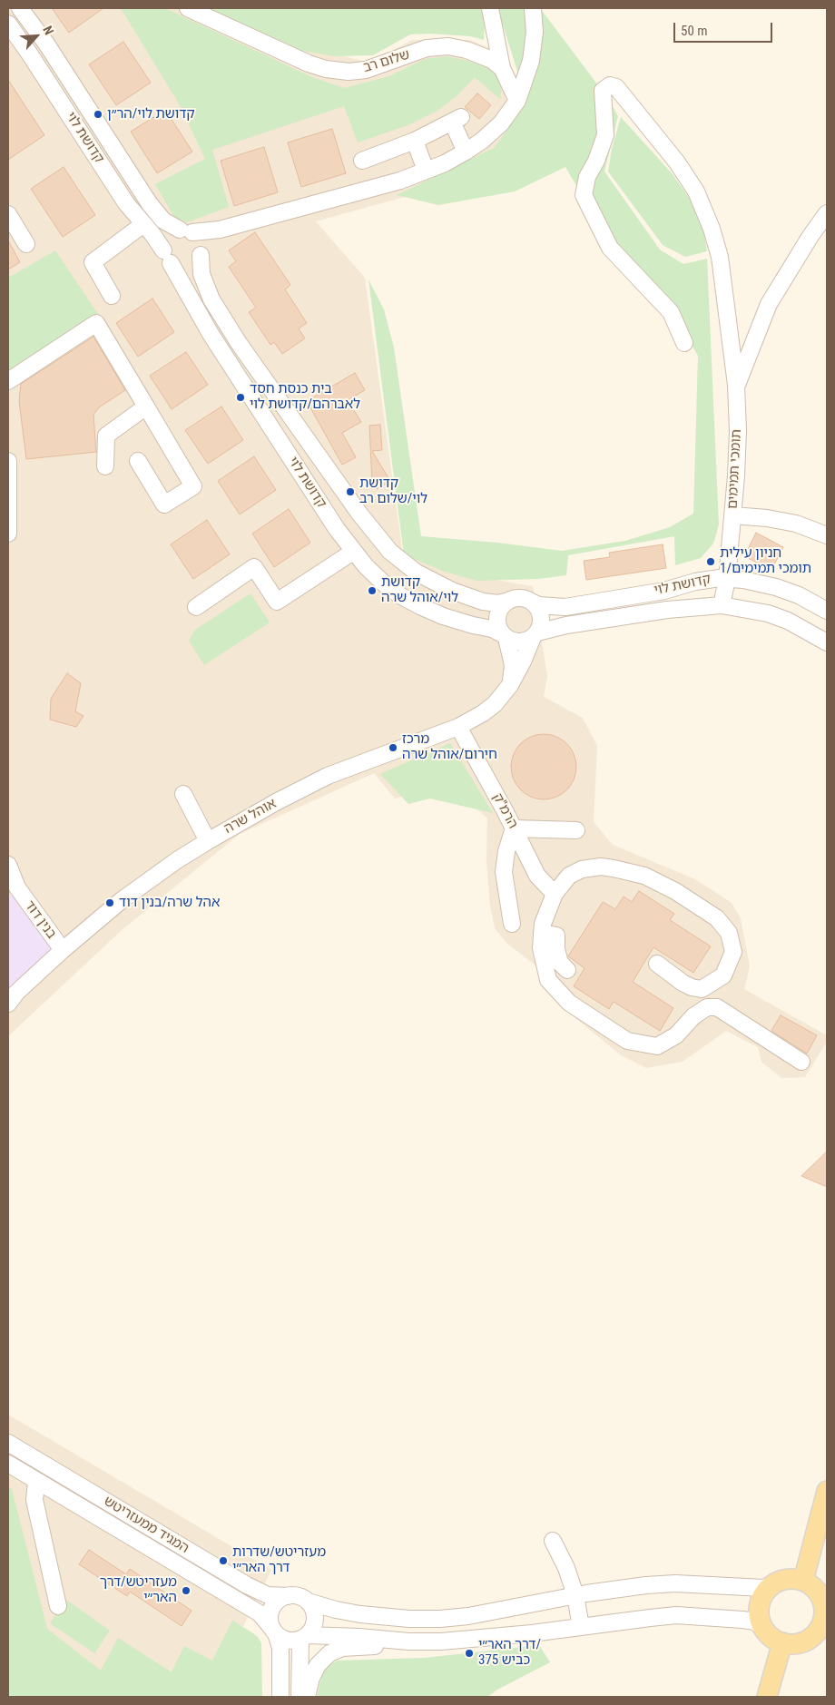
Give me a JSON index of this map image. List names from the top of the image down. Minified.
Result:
{"streets":{"street":["שלום רב","קדושת לוי","תומכי תמימים","הרמ\"ק","אוהל שרה","בנין דוד","המגיד ממעזריטש"]},"crossings":[["קדושת לוי","תומכי תמימים"],["קדושת לוי","אוהל שרה"],["הרמ\"ק","אוהל שרה"],["אוהל שרה","בנין דוד"]],"places":["קדושת לוי/הר״ן","בית כנסת חסד לאברהם/קדושת לוי","קדושת לוי/שלום רב","חניון עילית 1/תומכי תמימים","קדושת לוי/אוהל שרה","מרכז חירום/אוהל שרה","אהל שרה/בנין דוד","מעזריטש/שדרות דרך האר״י","מעזריטש/דרך האר״י","דרך האר״י/ כביש 375"],"scale_bar":"50 m","north":"top right"}
